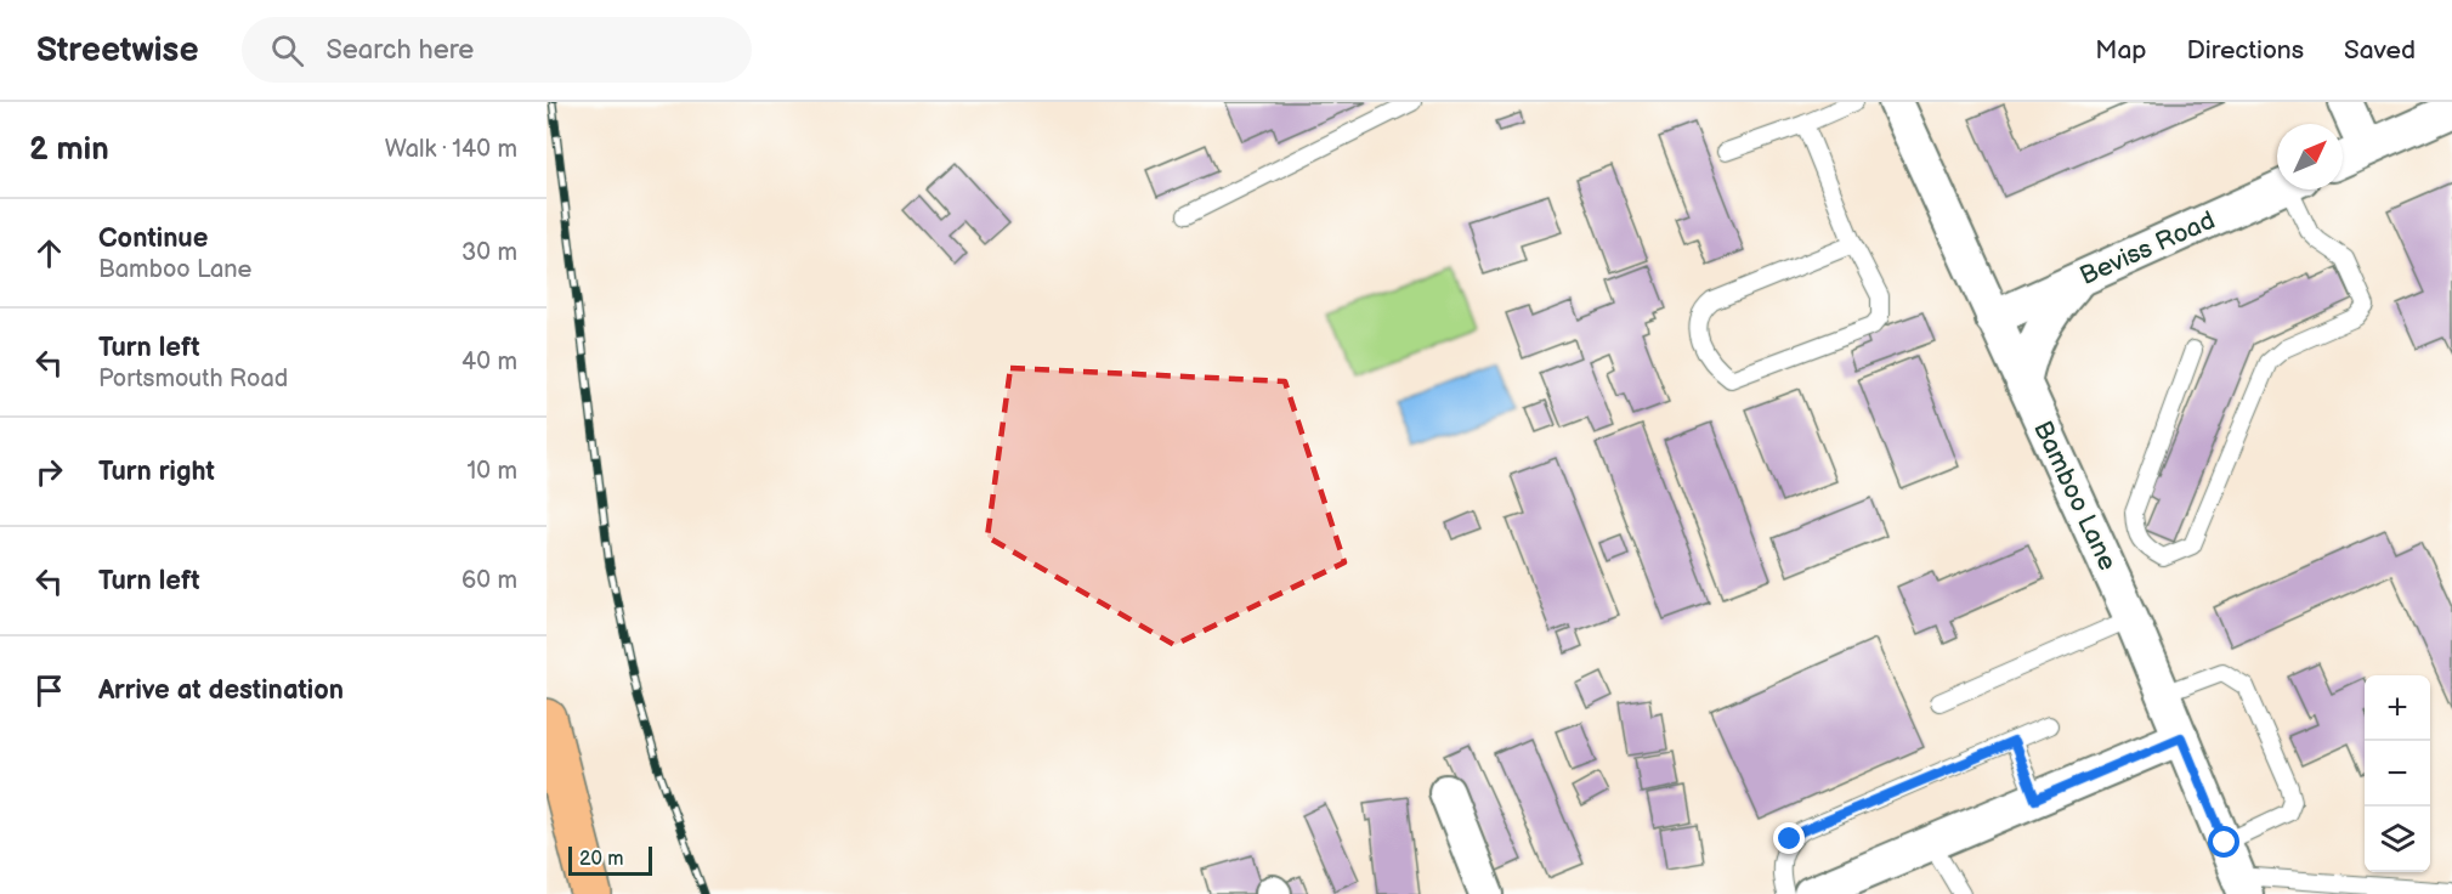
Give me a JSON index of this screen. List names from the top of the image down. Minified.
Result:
{"streets":{"street":["Beviss Road","Bamboo Lane"]},"crossings":[["Beviss Road","Bamboo Lane"]],"scale_bar":"20 m","north":"top right","page":{"header":"Streetwise","search":"Search here","nav":["Map","Directions","Saved"],"heading":["2 min","Walk · 140 m"],"list":[["Continue","Bamboo Lane","30 m"],["Turn left","Portsmouth Road","40 m"],["Turn right","10 m"],["Turn left","60 m"],"Arrive at destination"],"map_buttons":["+","−"],"scale":"20 m"}}
